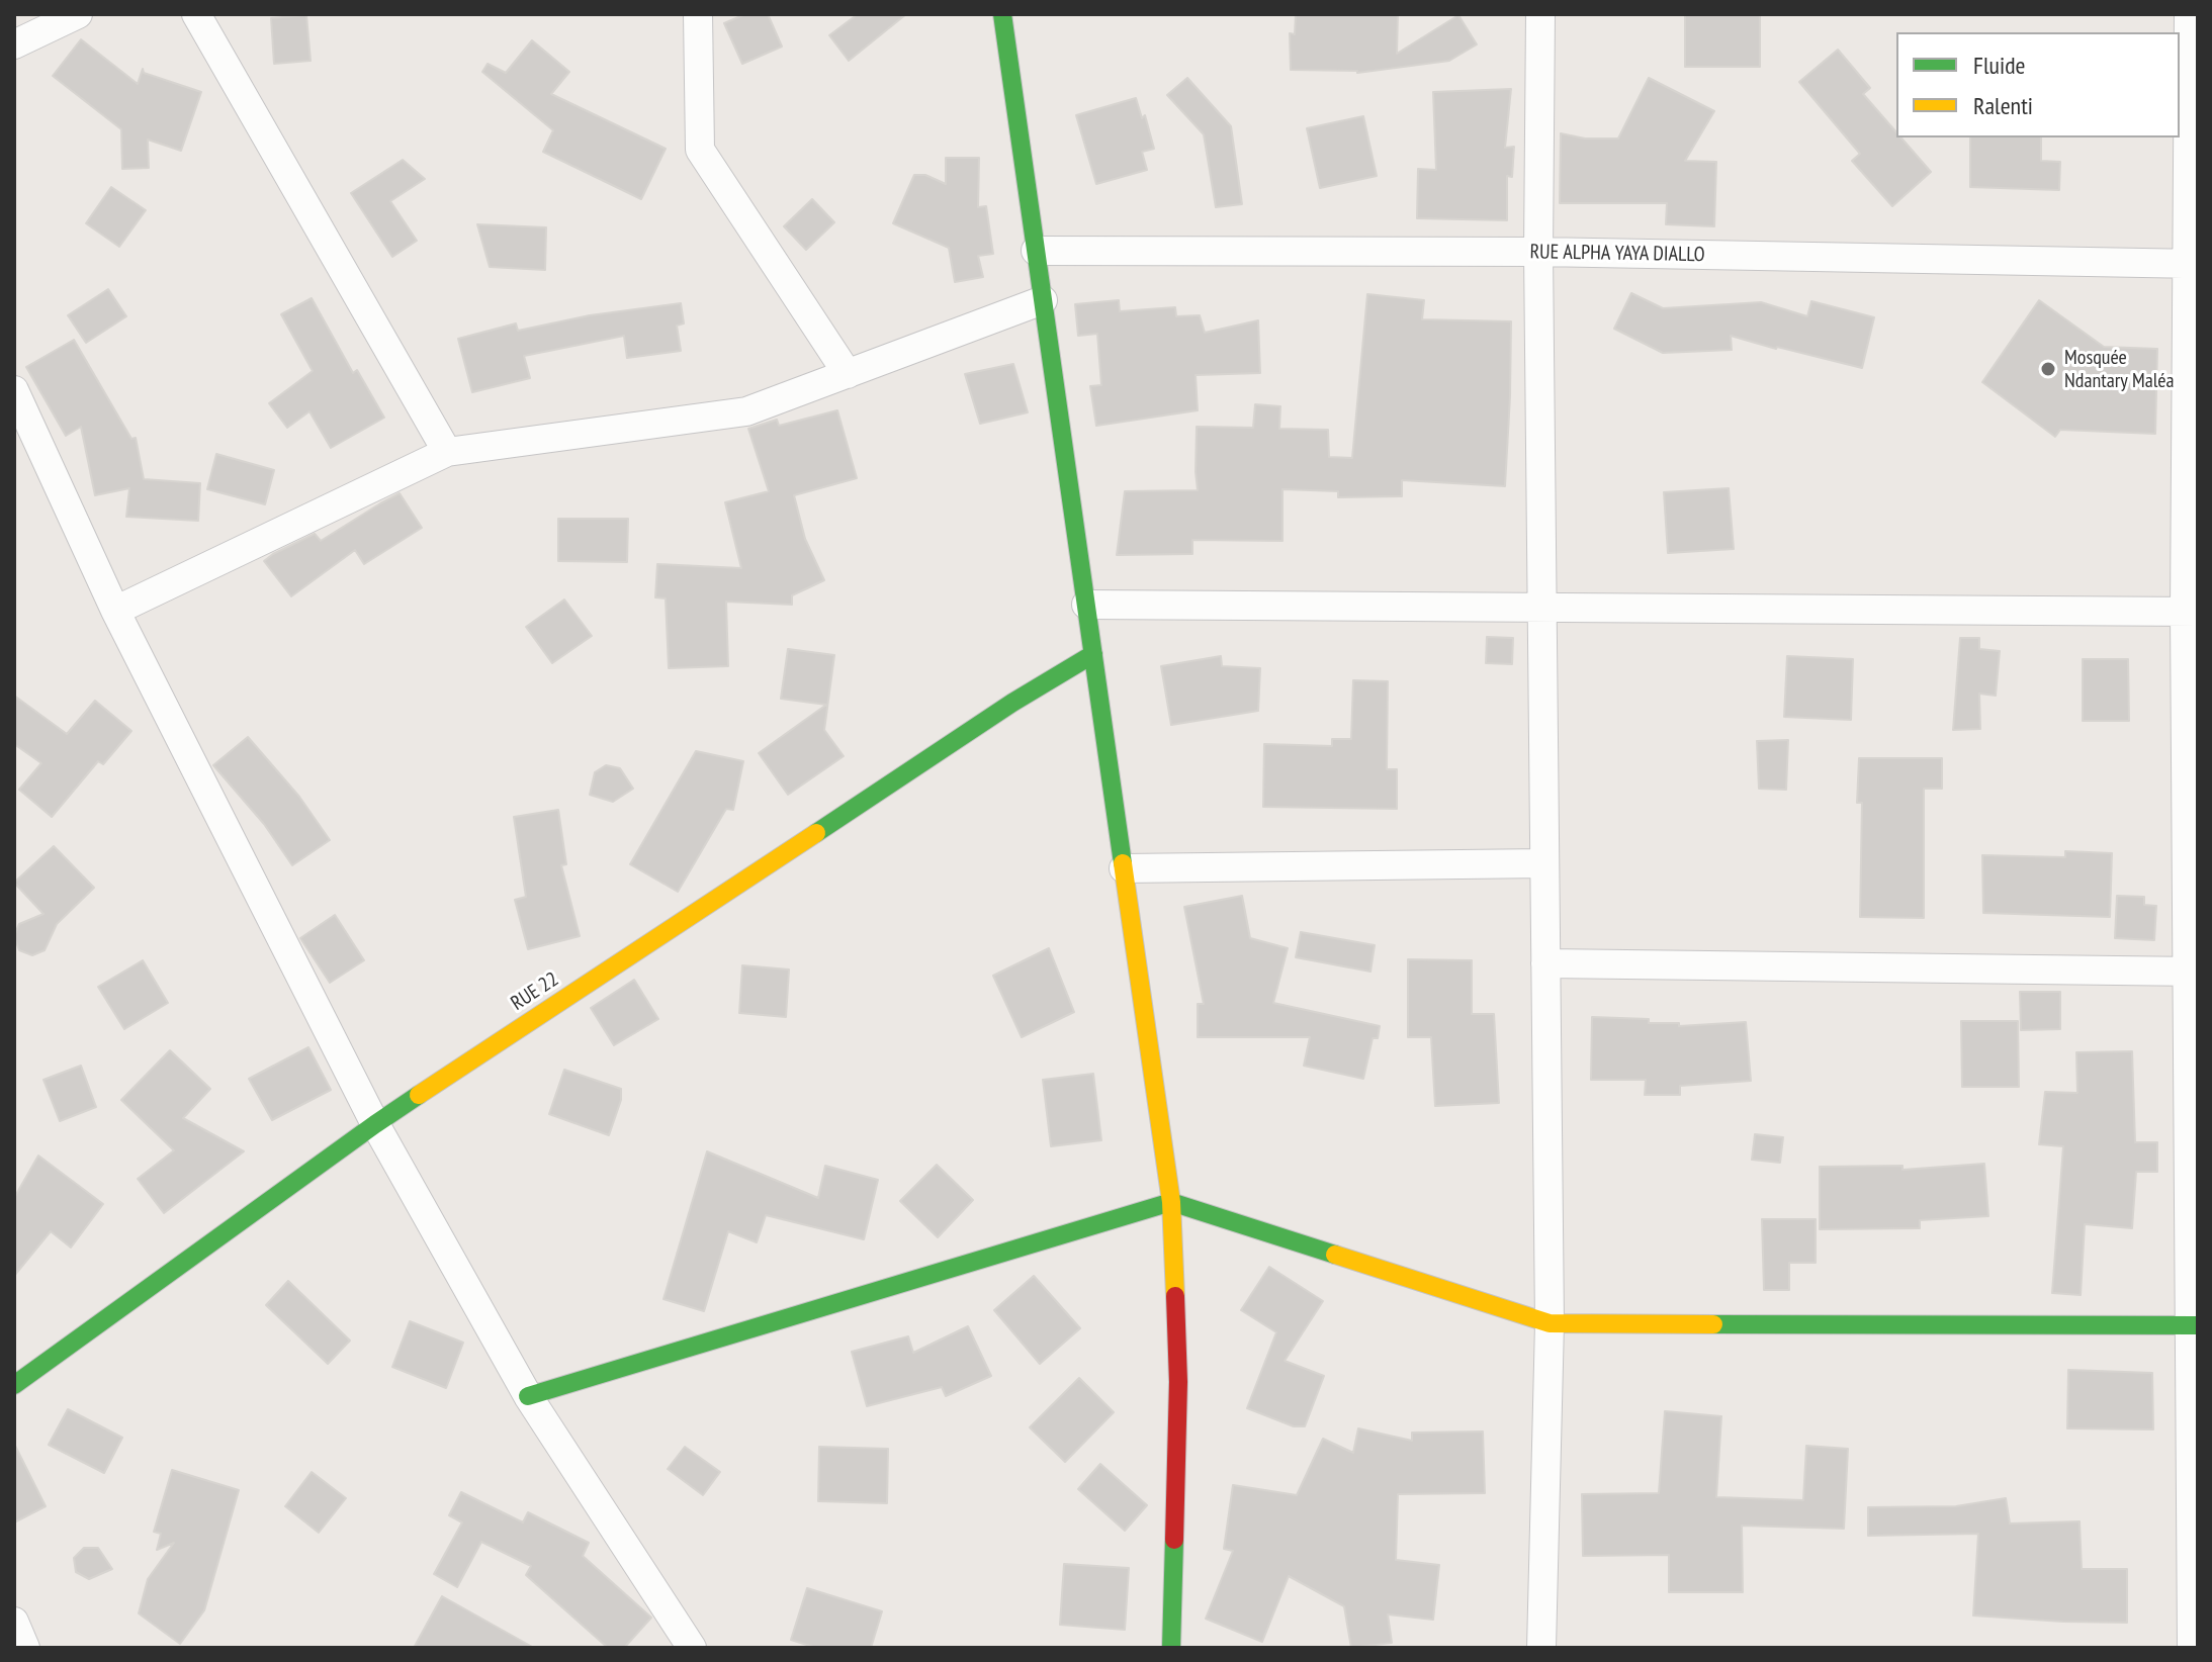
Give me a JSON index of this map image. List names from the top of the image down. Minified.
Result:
{"streets":{"street":["RUE ALPHA YAYA DIALLO","RUE 22"]},"places":["Mosquée Ndantary Maléa"],"legend":["Fluide","Ralenti"]}
